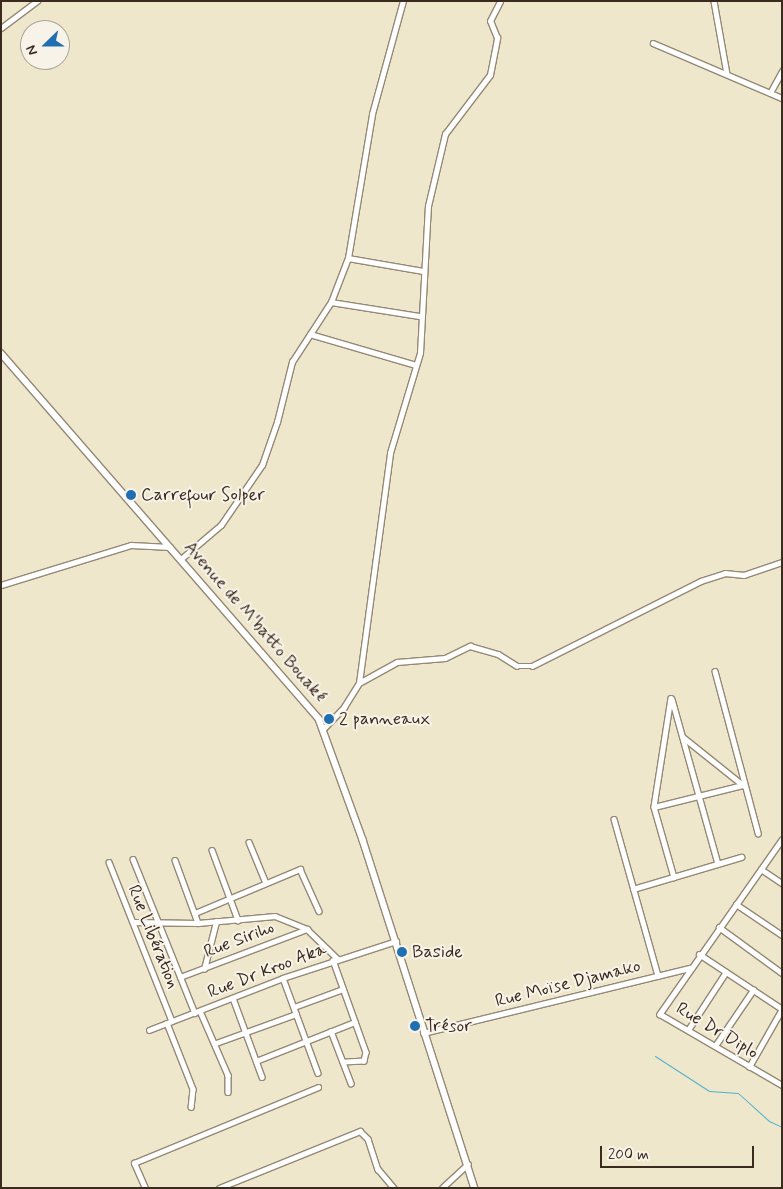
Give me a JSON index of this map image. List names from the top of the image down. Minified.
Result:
{"streets":{"street":["Avenue de M'batto Bouaké","Rue Libération","Rue Siriho","Rue Dr Kroo Aka","Rue Moïse Djamako","Rue Dr Diplo"]},"crossings":[["Avenue de M'batto Bouaké","Rue Dr Kroo Aka"],["Avenue de M'batto Bouaké","Rue Moïse Djamako"],["Rue Libération","Rue Dr Kroo Aka"],["Rue Moïse Djamako","Rue Dr Diplo"]],"places":["Carrefour Solper","2 panneaux","Baside","Trésor"],"scale_bar":"200 m","north":"left"}
